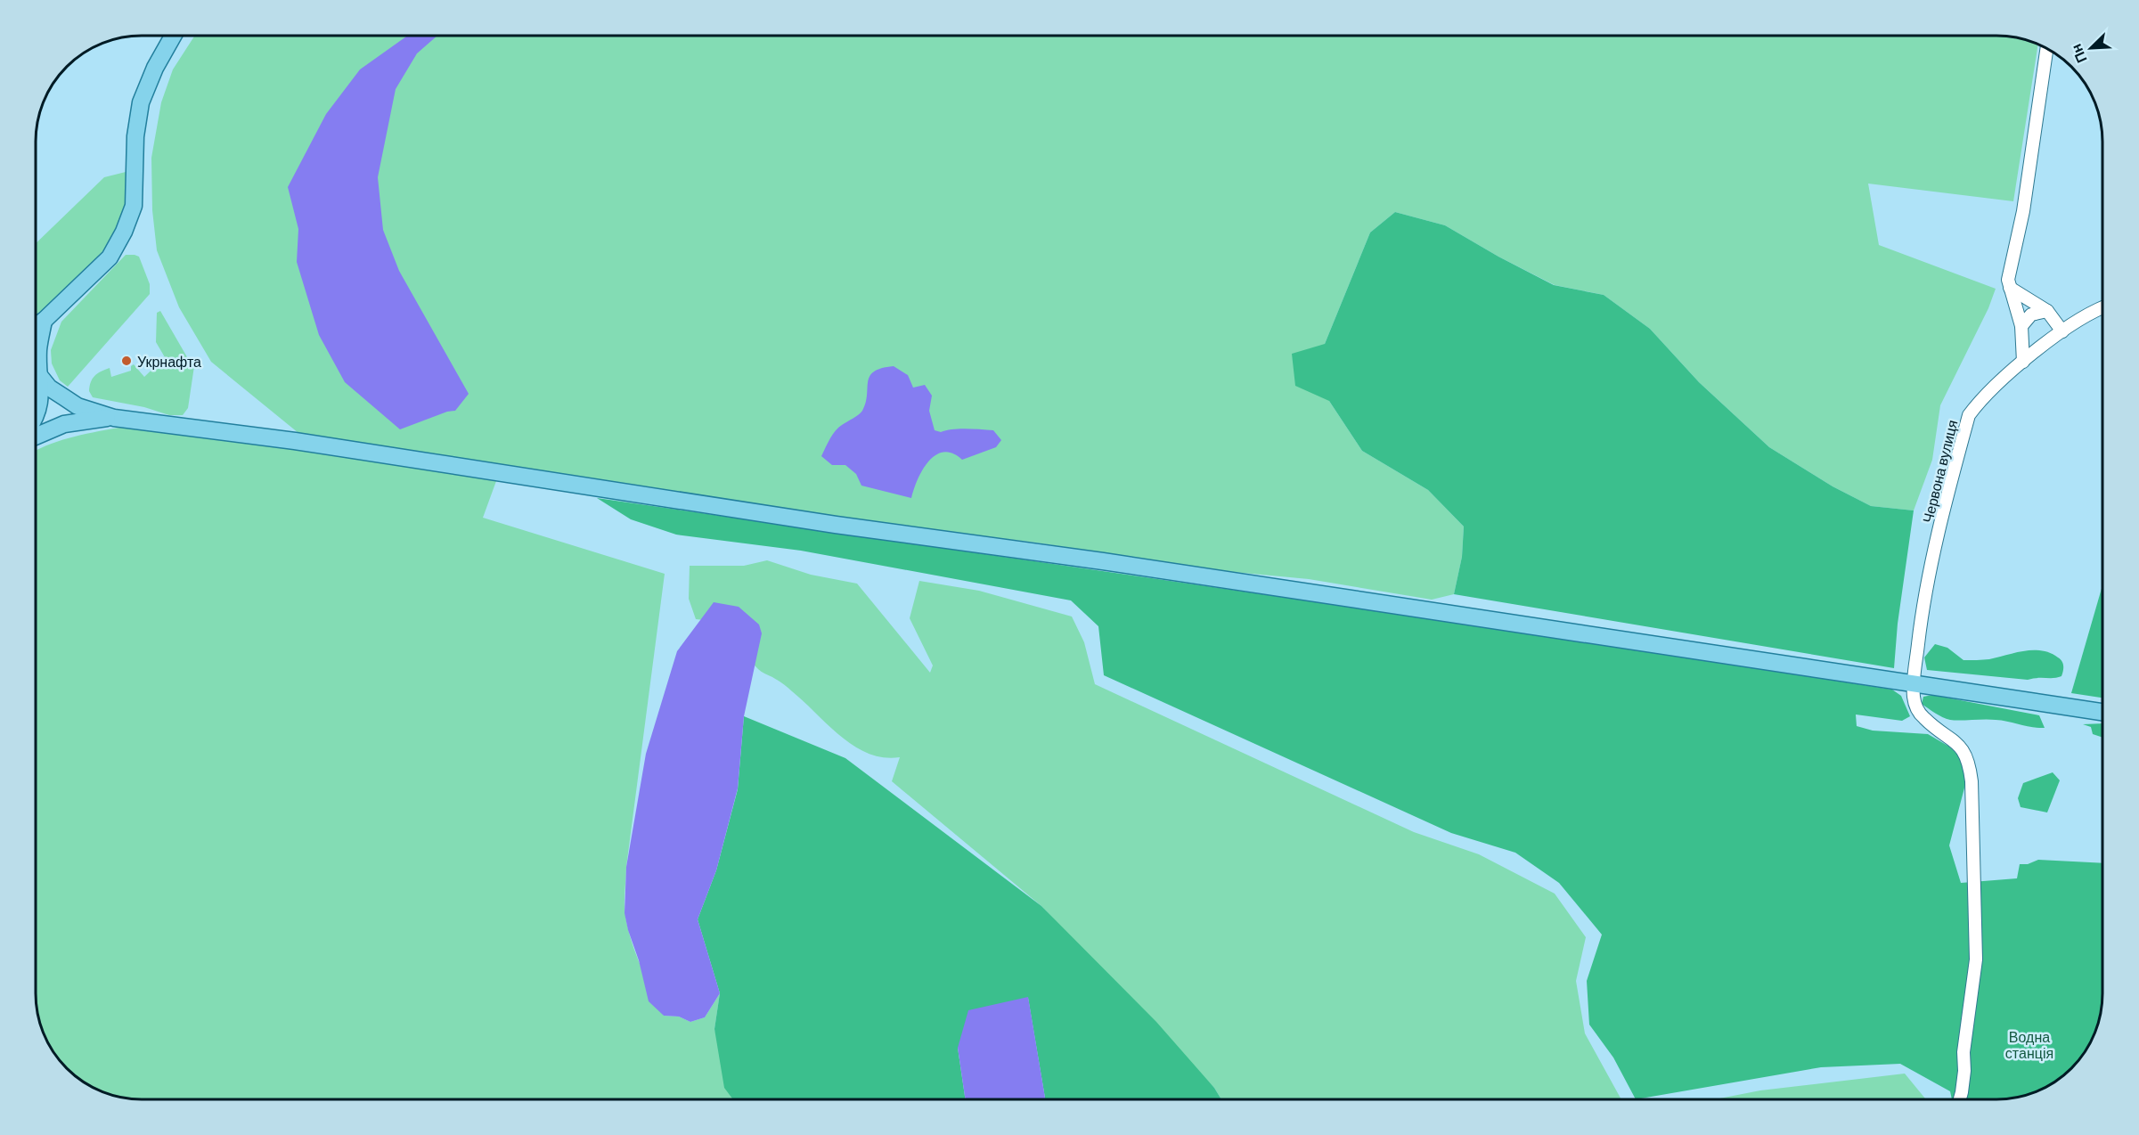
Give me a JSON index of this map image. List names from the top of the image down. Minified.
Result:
{"streets":{"street":["Червона вулиця"]},"parks":["Водна станція"],"places":["Укрнафта"],"north":"bottom left"}
